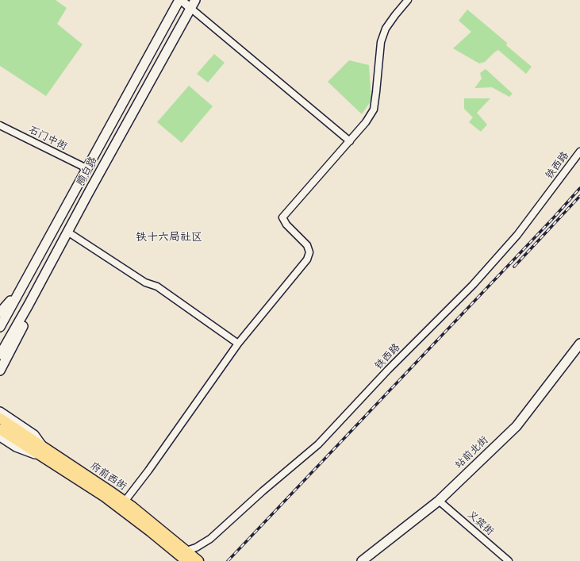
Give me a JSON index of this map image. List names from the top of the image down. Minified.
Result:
{"streets":{"main road":["顺白路","站前北街","府前西街"],"street":["石门中街","铁西路","义宾街"]},"crossings":[["石门中街","顺白路"],["铁西路","府前西街"],["站前北街","义宾街"]],"districts":["铁十六局社区"]}
